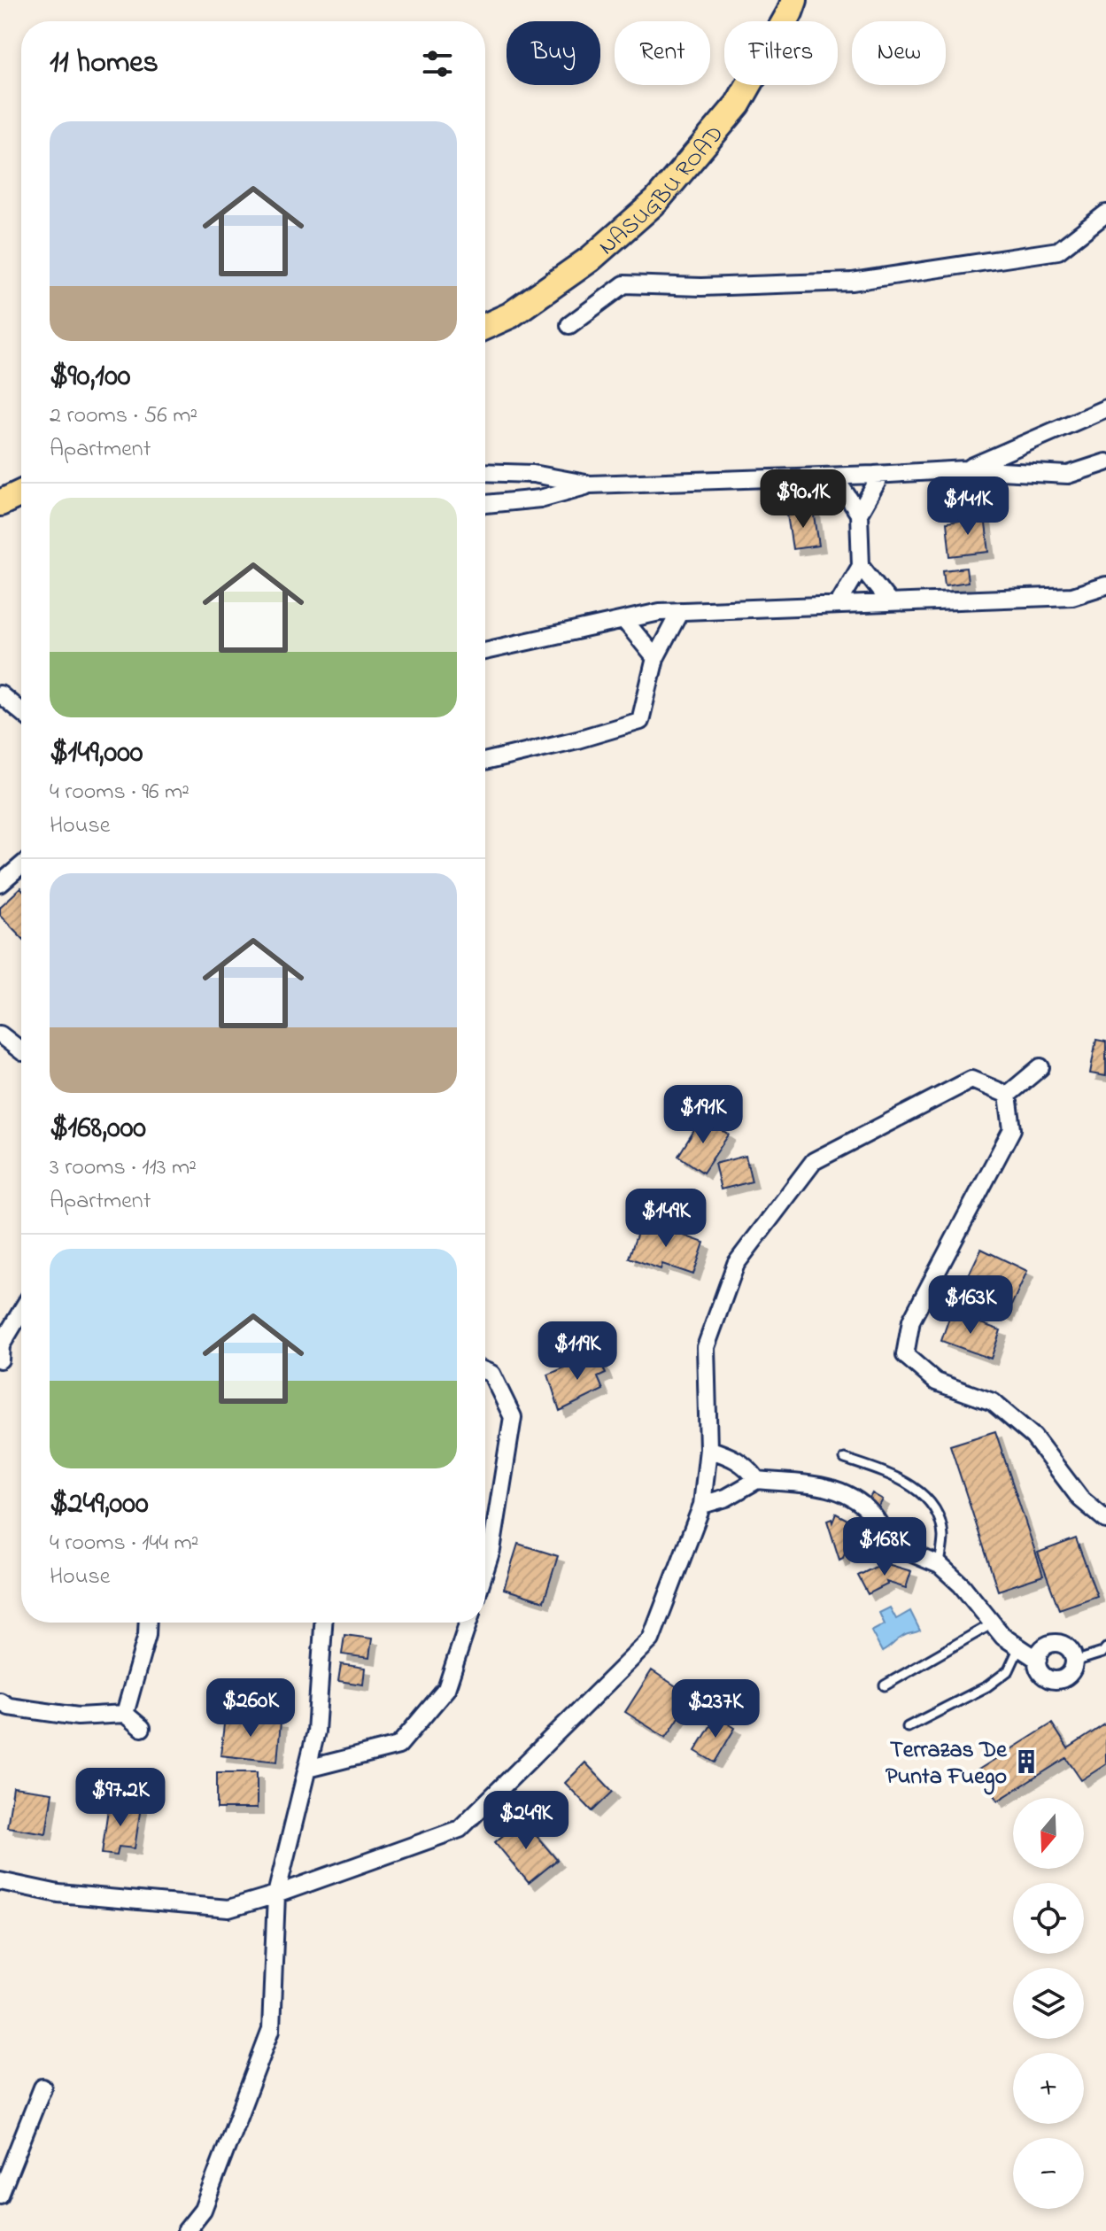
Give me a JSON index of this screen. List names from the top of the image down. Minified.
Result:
{"streets":{"main road":["NASUGBU ROAD"]},"places":{"building":["Terrazas De Punta Fuego"]},"north":"bottom","page":{"chip":["Buy","Rent","Filters","New"],"heading":"11 homes","list":[{"name":"$90,100","note":"2 rooms · 56 m² · Apartment"},{"name":"$149,000","note":"4 rooms · 96 m² · House"},{"name":"$168,000","note":"3 rooms · 113 m² · Apartment"},{"name":"$249,000","note":"4 rooms · 144 m² · House"}],"price":["$90.1K","$141K","$191K","$149K","$163K","$119K","$168K","$260K","$237K","$97.2K","$249K"],"map_buttons":["+","−"]}}
